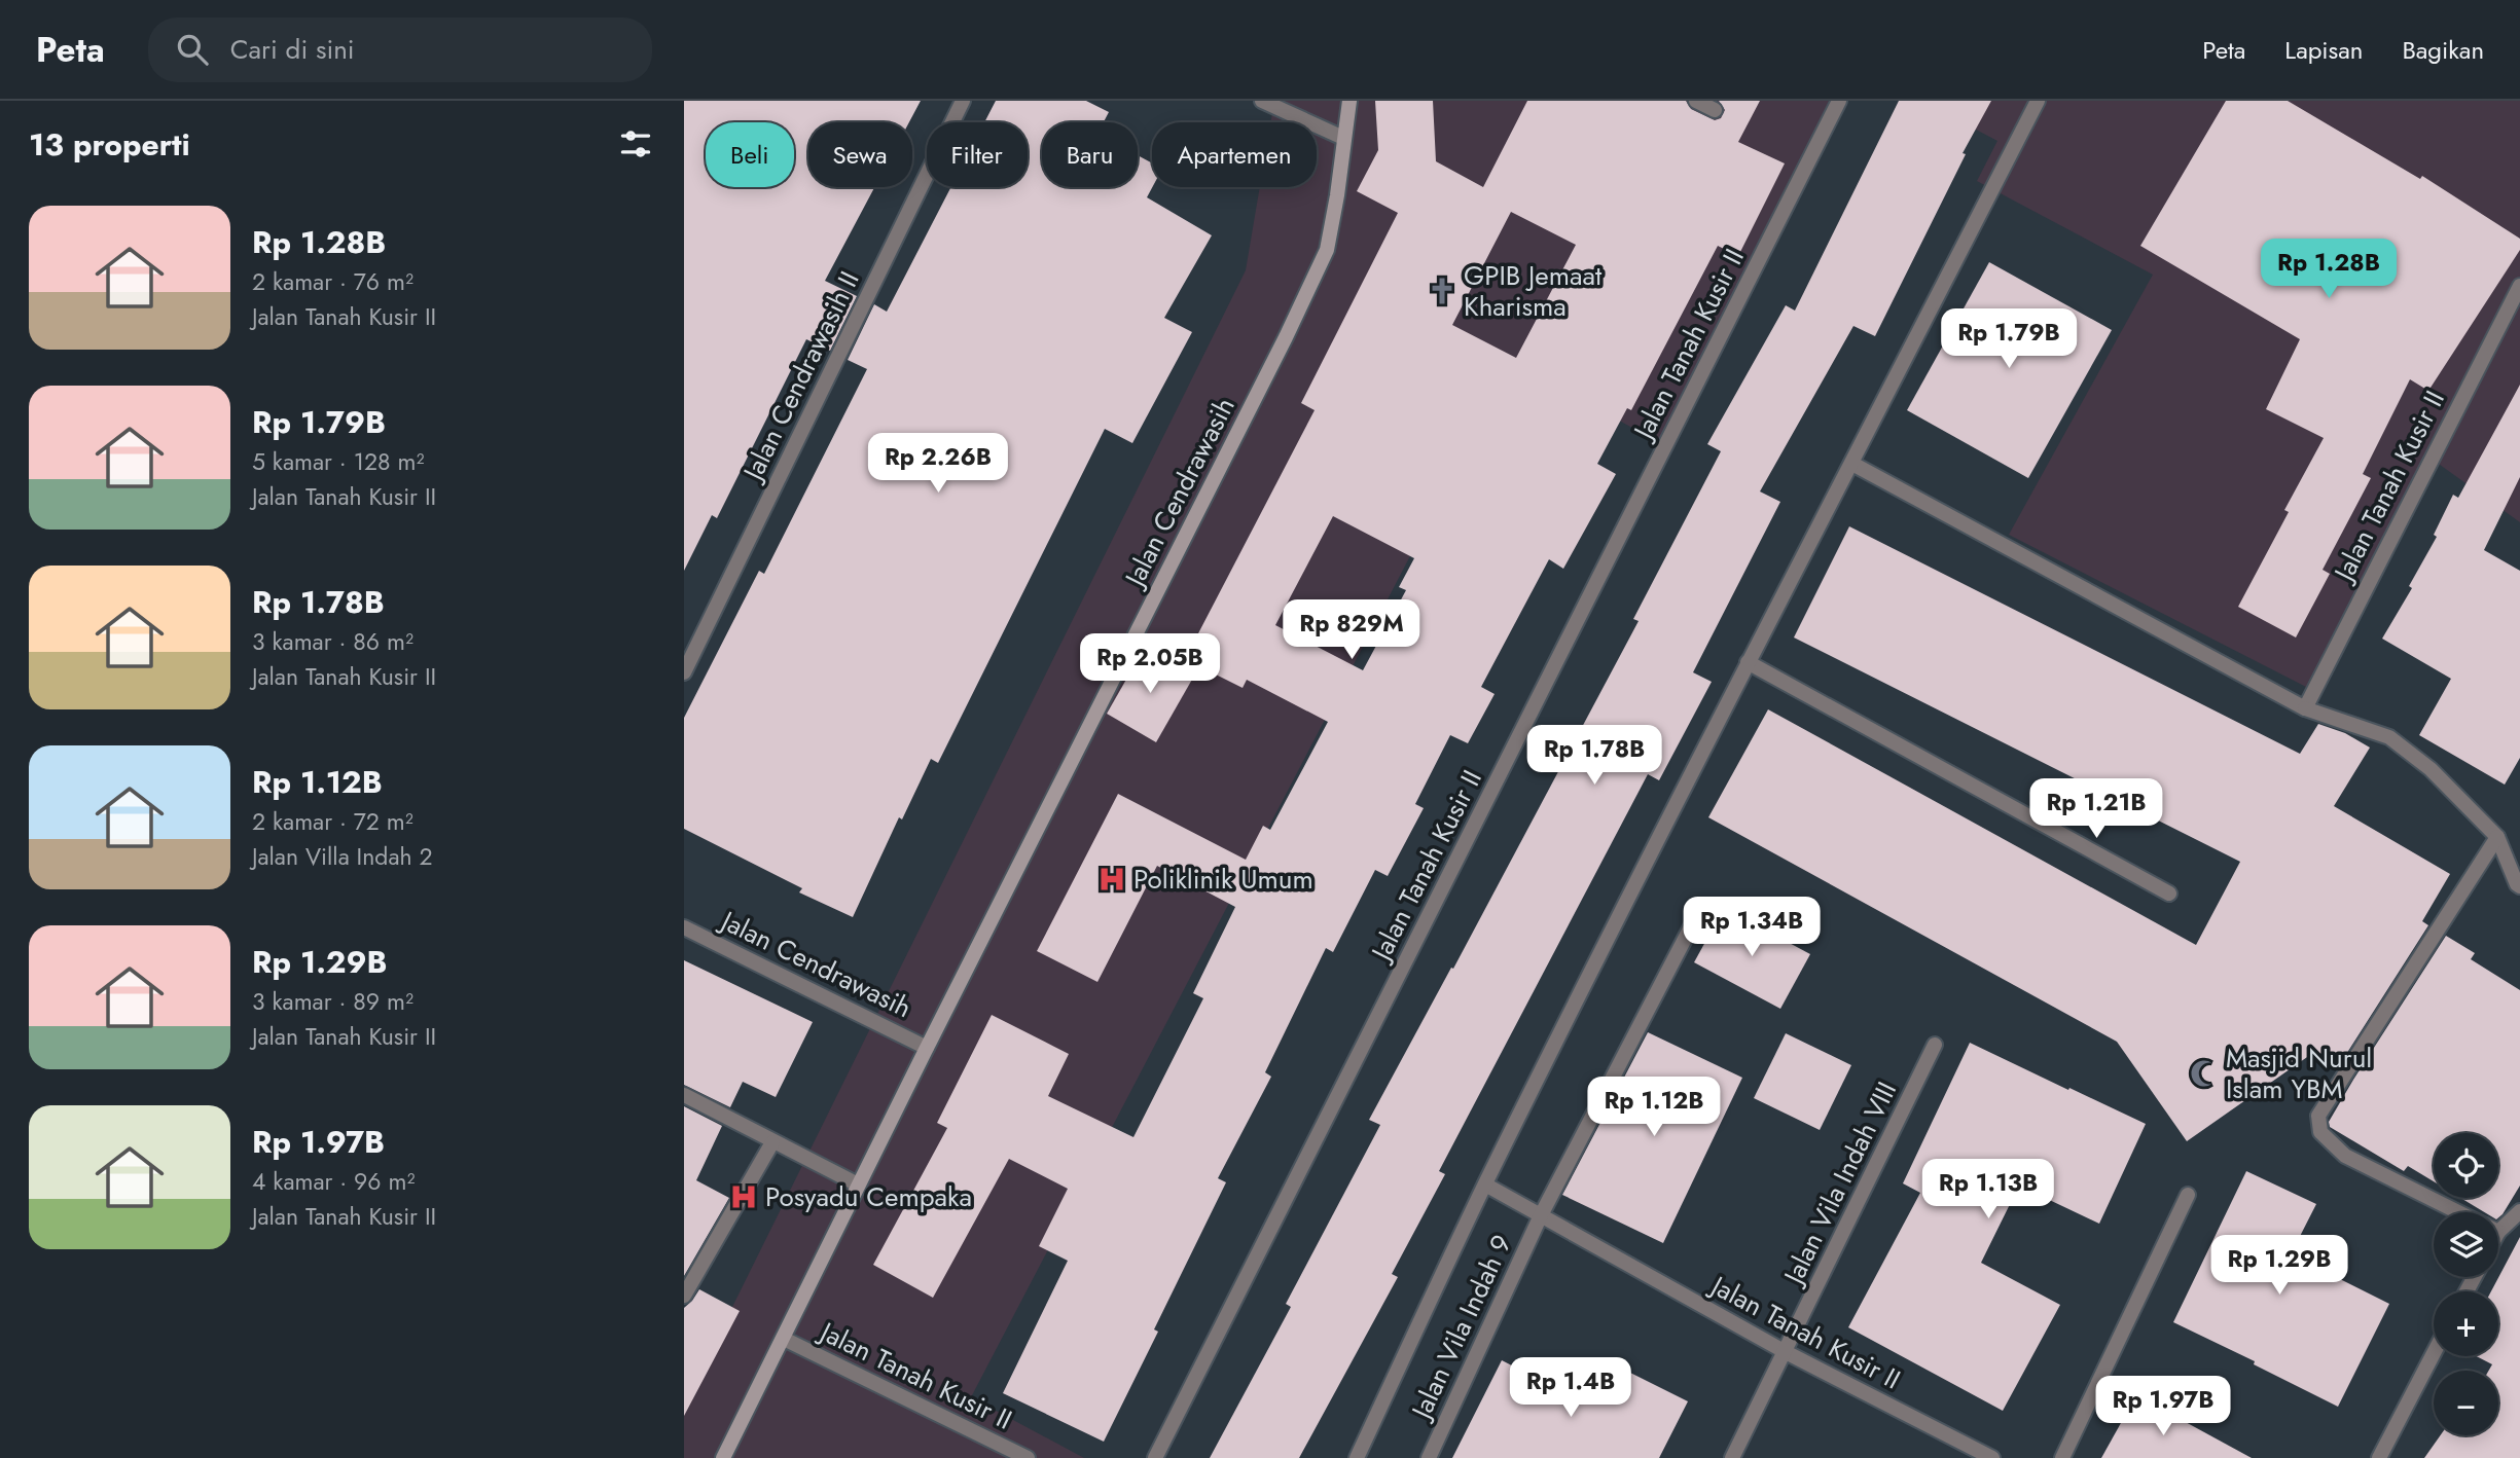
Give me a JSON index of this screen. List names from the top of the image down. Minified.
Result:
{"streets":{"main road":["Jalan Cendrawasih"],"street":["Jalan Tanah Kusir II","Jalan Cendrawasih II","Jalan Vila Indah VIII","Jalan Vila Indah 9"]},"crossings":[["Jalan Tanah Kusir II","Jalan Cendrawasih"],["Jalan Tanah Kusir II","Jalan Vila Indah VIII"],["Jalan Tanah Kusir II","Jalan Vila Indah 9"]],"places":{"church":["GPIB Jemaat Kharisma"],"hospital":["Poliklinik Umum","Posyadu Cempaka"],"mosque":["Masjid Nurul Islam YBM"]},"page":{"header":"Peta","search":"Cari di sini","nav":["Peta","Lapisan","Bagikan"],"heading":"13 properti","chip":["Beli","Sewa","Filter","Baru","Apartemen"],"list":[{"name":"Rp 1.28B","note":"2 kamar · 76 m² · Jalan Tanah Kusir II"},{"name":"Rp 1.79B","note":"5 kamar · 128 m² · Jalan Tanah Kusir II"},{"name":"Rp 1.78B","note":"3 kamar · 86 m² · Jalan Tanah Kusir II"},{"name":"Rp 1.12B","note":"2 kamar · 72 m² · Jalan Villa Indah 2"},{"name":"Rp 1.29B","note":"3 kamar · 89 m² · Jalan Tanah Kusir II"},{"name":"Rp 1.97B","note":"4 kamar · 96 m² · Jalan Tanah Kusir II"}],"price":["Rp 1.28B","Rp 1.79B","Rp 2.26B","Rp 829M","Rp 2.05B","Rp 1.78B","Rp 1.21B","Rp 1.34B","Rp 1.12B","Rp 1.13B","Rp 1.29B","Rp 1.4B","Rp 1.97B"],"map_buttons":["+","−"]}}
